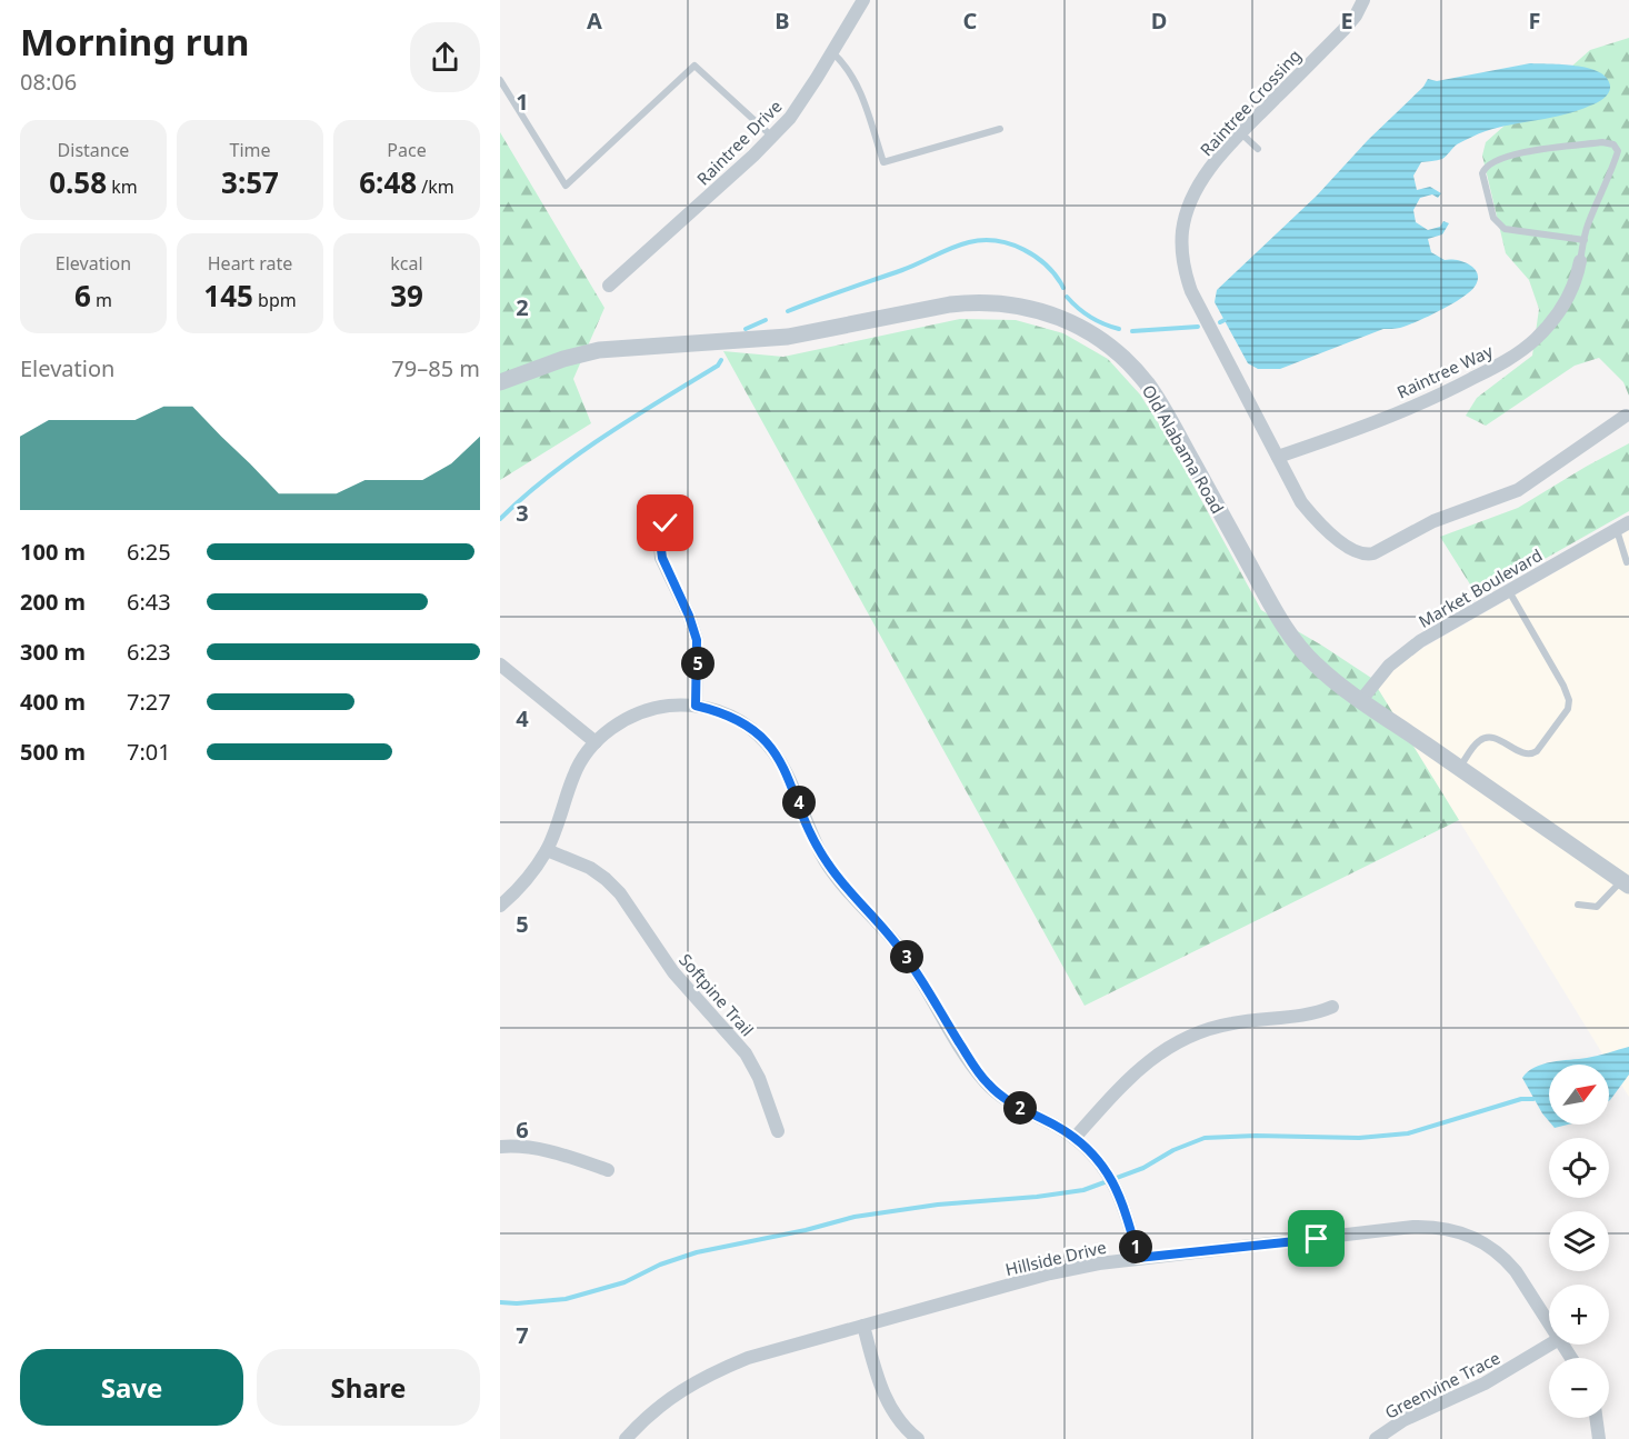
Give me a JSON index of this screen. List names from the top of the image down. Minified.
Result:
{"streets":{"street":["Raintree Crossing","Raintree Drive","Raintree Way","Old Alabama Road","Market Boulevard","Softpine Trail","Hillside Drive","Greenvine Trace"]},"crossings":[["Raintree Crossing","Raintree Way"],["Old Alabama Road","Market Boulevard"]],"north":"top right","page":{"heading":["Morning run","08:06"],"stats":[["Distance","0.58 km"],["Time","3:57"],["Pace","6:48 /km"],["Elevation","6 m"],["Heart rate","145 bpm"],["kcal","39"]],"chart":["Elevation","79–85 m"],"list":[{"name":"100 m","note":"6:25"},{"name":"200 m","note":"6:43"},{"name":"300 m","note":"6:23"},{"name":"400 m","note":"7:27"},{"name":"500 m","note":"7:01"}],"pins":["5","4","3","2","1"],"map_buttons":["+","−"],"buttons":["Save","Share"]},"grid":{"columns":["A","B","C","D","E","F"],"rows":["1","2","3","4","5","6","7"]}}
